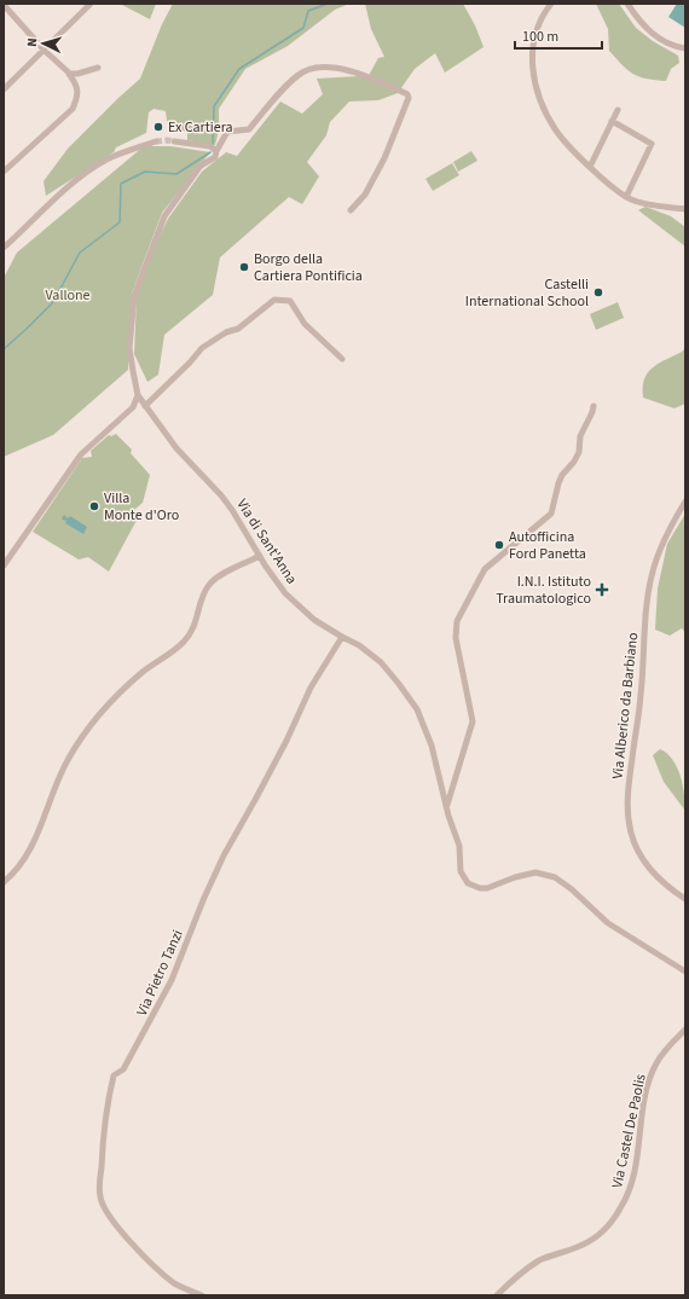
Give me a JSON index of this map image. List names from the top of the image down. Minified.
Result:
{"streets":{"street":["Via di Sant'Anna","Via Alberico da Barbiano","Via Pietro Tanzi","Via Castel De Paolis"]},"crossings":[["Via di Sant'Anna","Via Pietro Tanzi"]],"parks":["Vallone"],"places":{"other":["Ex Cartiera","Borgo della Cartiera Pontificia","Castelli International School","Villa Monte d'Oro","Autofficina Ford Panetta"],"health":["I.N.I. Istituto Traumatologico"]},"scale_bar":"100 m","north":"left"}
